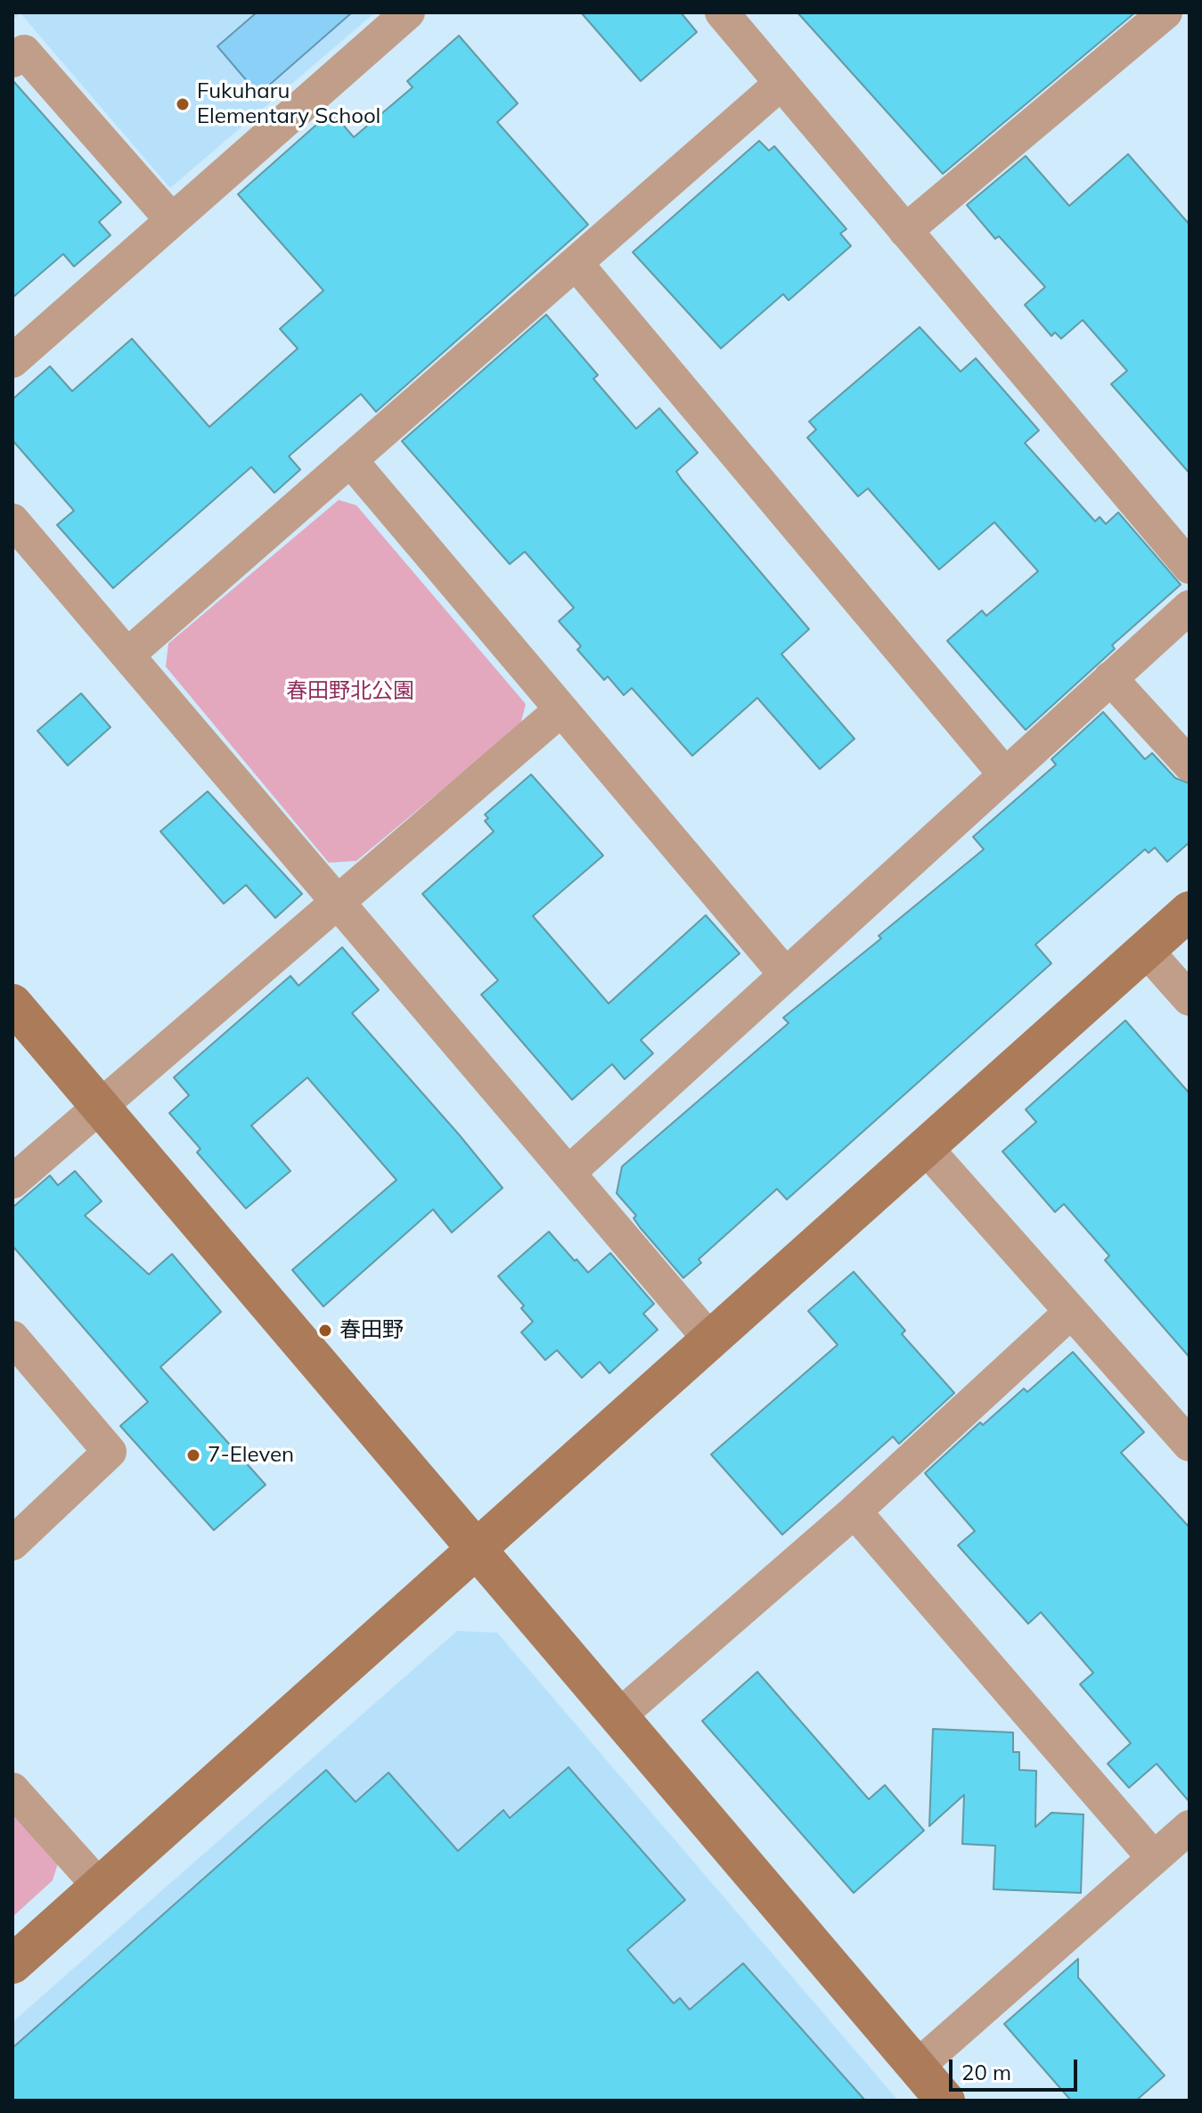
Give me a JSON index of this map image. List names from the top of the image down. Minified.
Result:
{"parks":["春田野北公園"],"places":["Fukuharu Elementary School","春田野","7-Eleven"],"scale_bar":"20 m"}
